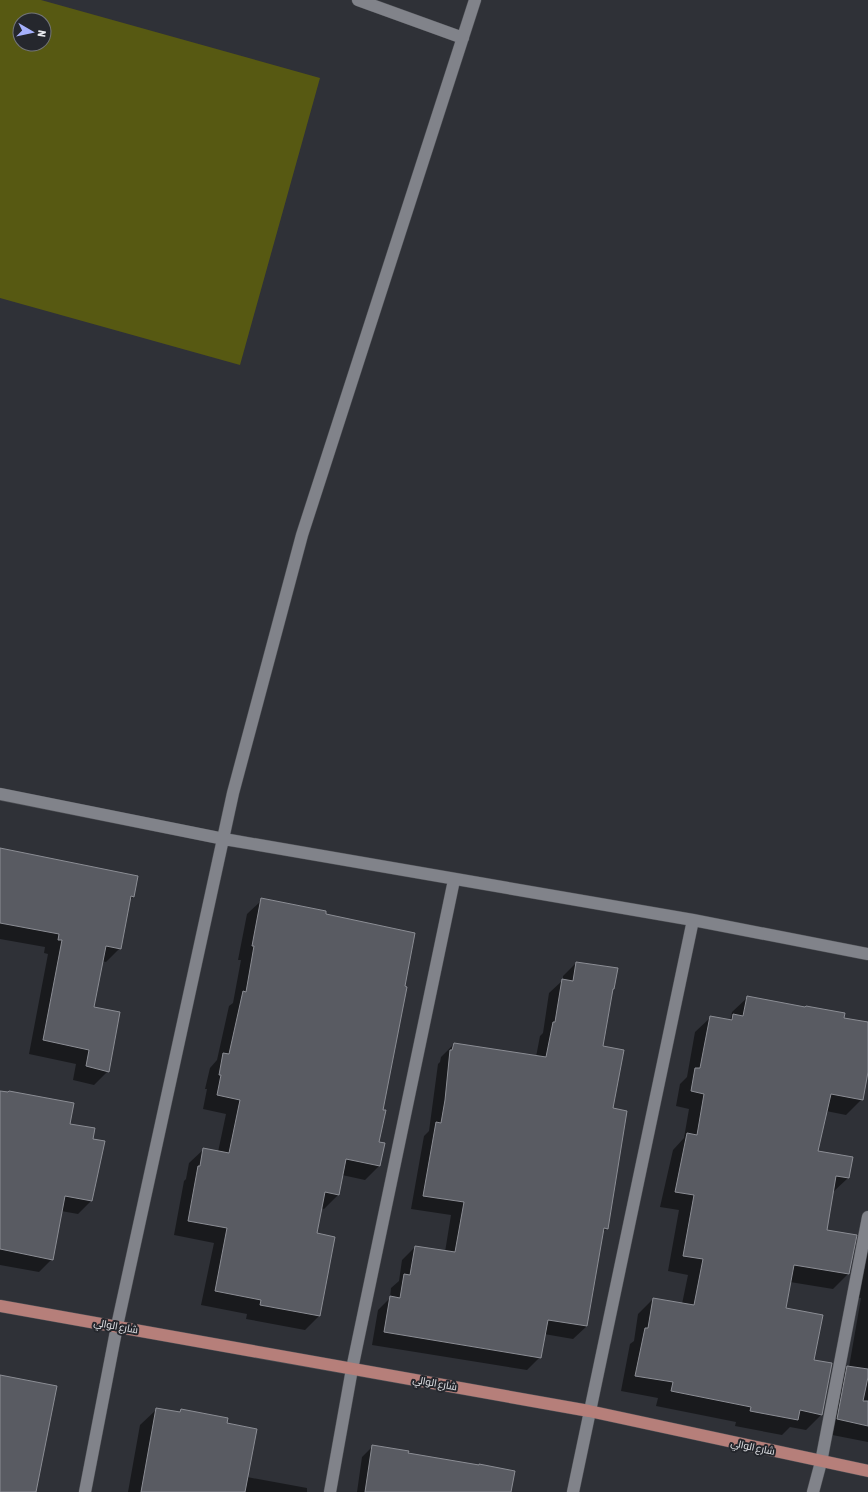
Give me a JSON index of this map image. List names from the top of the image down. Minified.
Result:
{"streets":{"main road":["شارع الوالي"]},"north":"right"}
